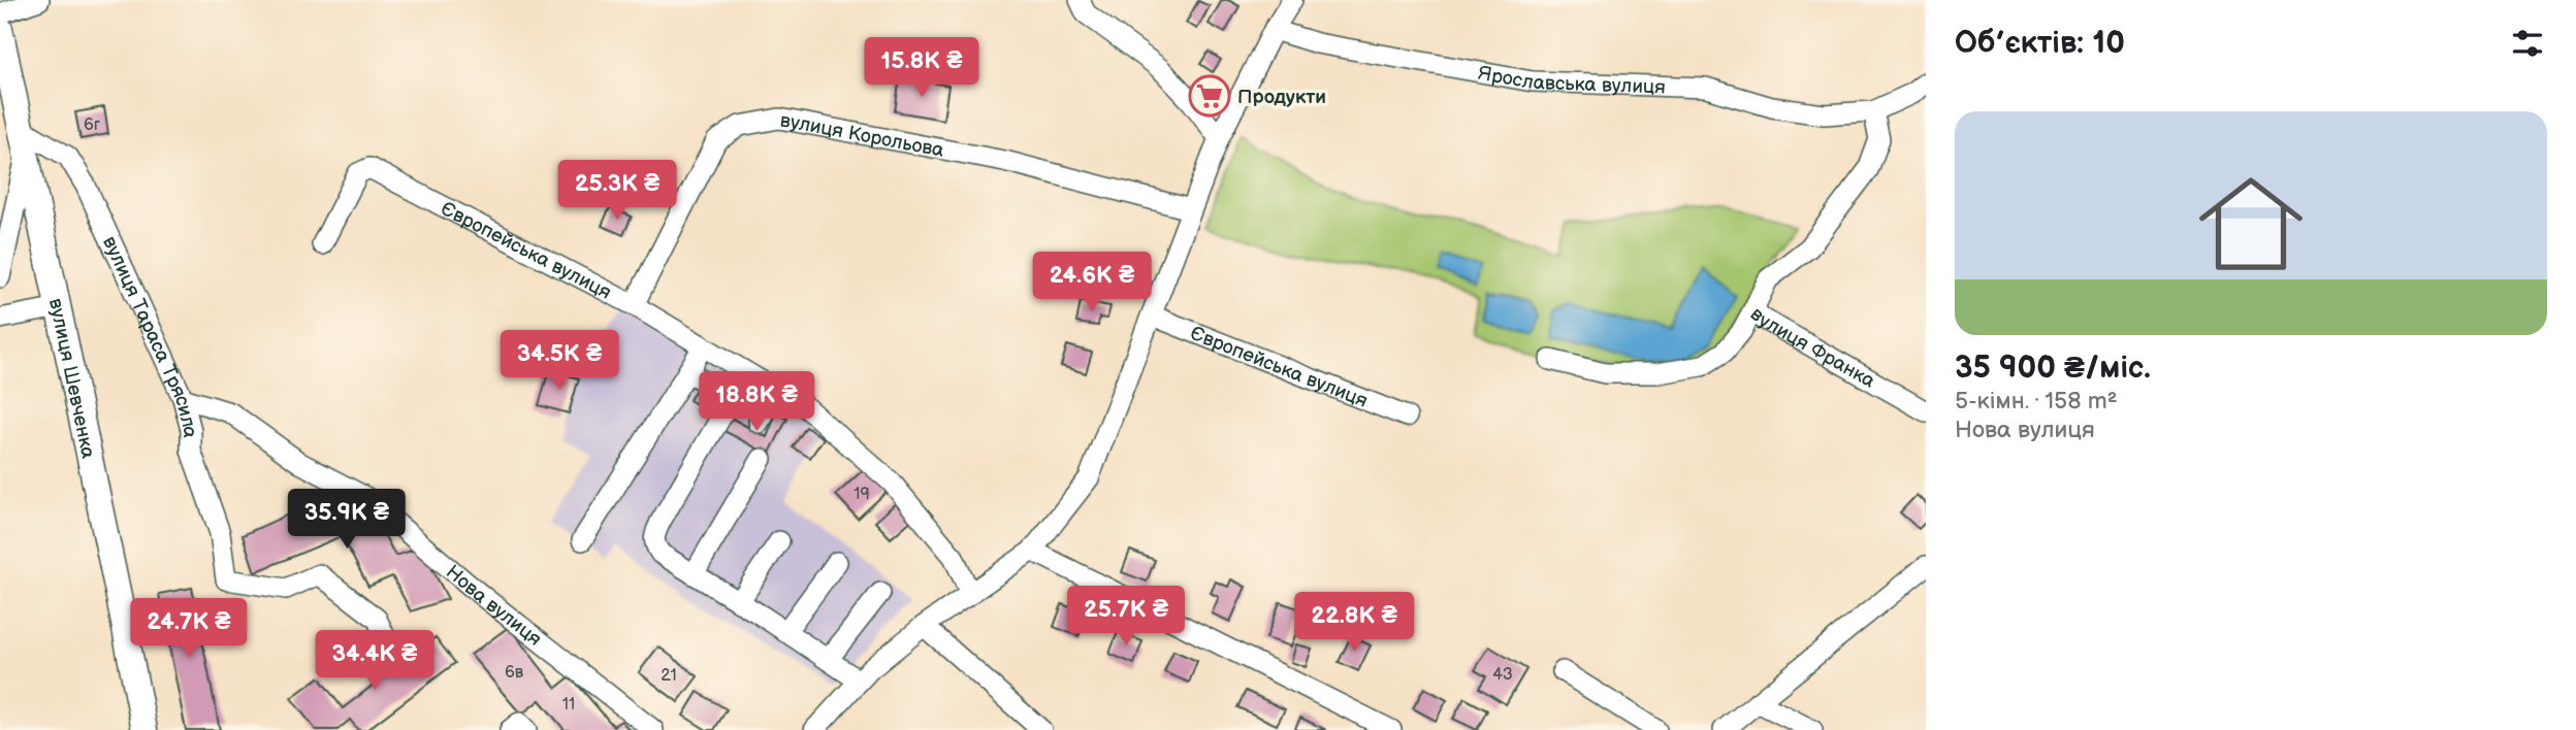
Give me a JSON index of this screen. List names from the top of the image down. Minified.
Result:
{"streets":{"main road":["вулиця Шевченка"],"street":["Ярославська вулиця","вулиця Корольова","Європейська вулиця","вулиця Тараса Трясила","вулиця Франка","Нова вулиця"]},"crossings":[["вулиця Корольова","Європейська вулиця"],["вулиця Тараса Трясила","вулиця Шевченка"],["вулиця Тараса Трясила","Нова вулиця"]],"places":{"supermarket":["Продукти"]},"house_numbers":["6г","19","6в","43","21","11"],"page":{"heading":"Об’єктів: 10","price":["15.8K ₴","25.3K ₴","24.6K ₴","34.5K ₴","18.8K ₴","35.9K ₴","25.7K ₴","22.8K ₴","24.7K ₴","34.4K ₴"],"list":[{"name":"35 900 ₴/міс.","note":"5-кімн. · 158 m² · Нова вулиця"}]}}
